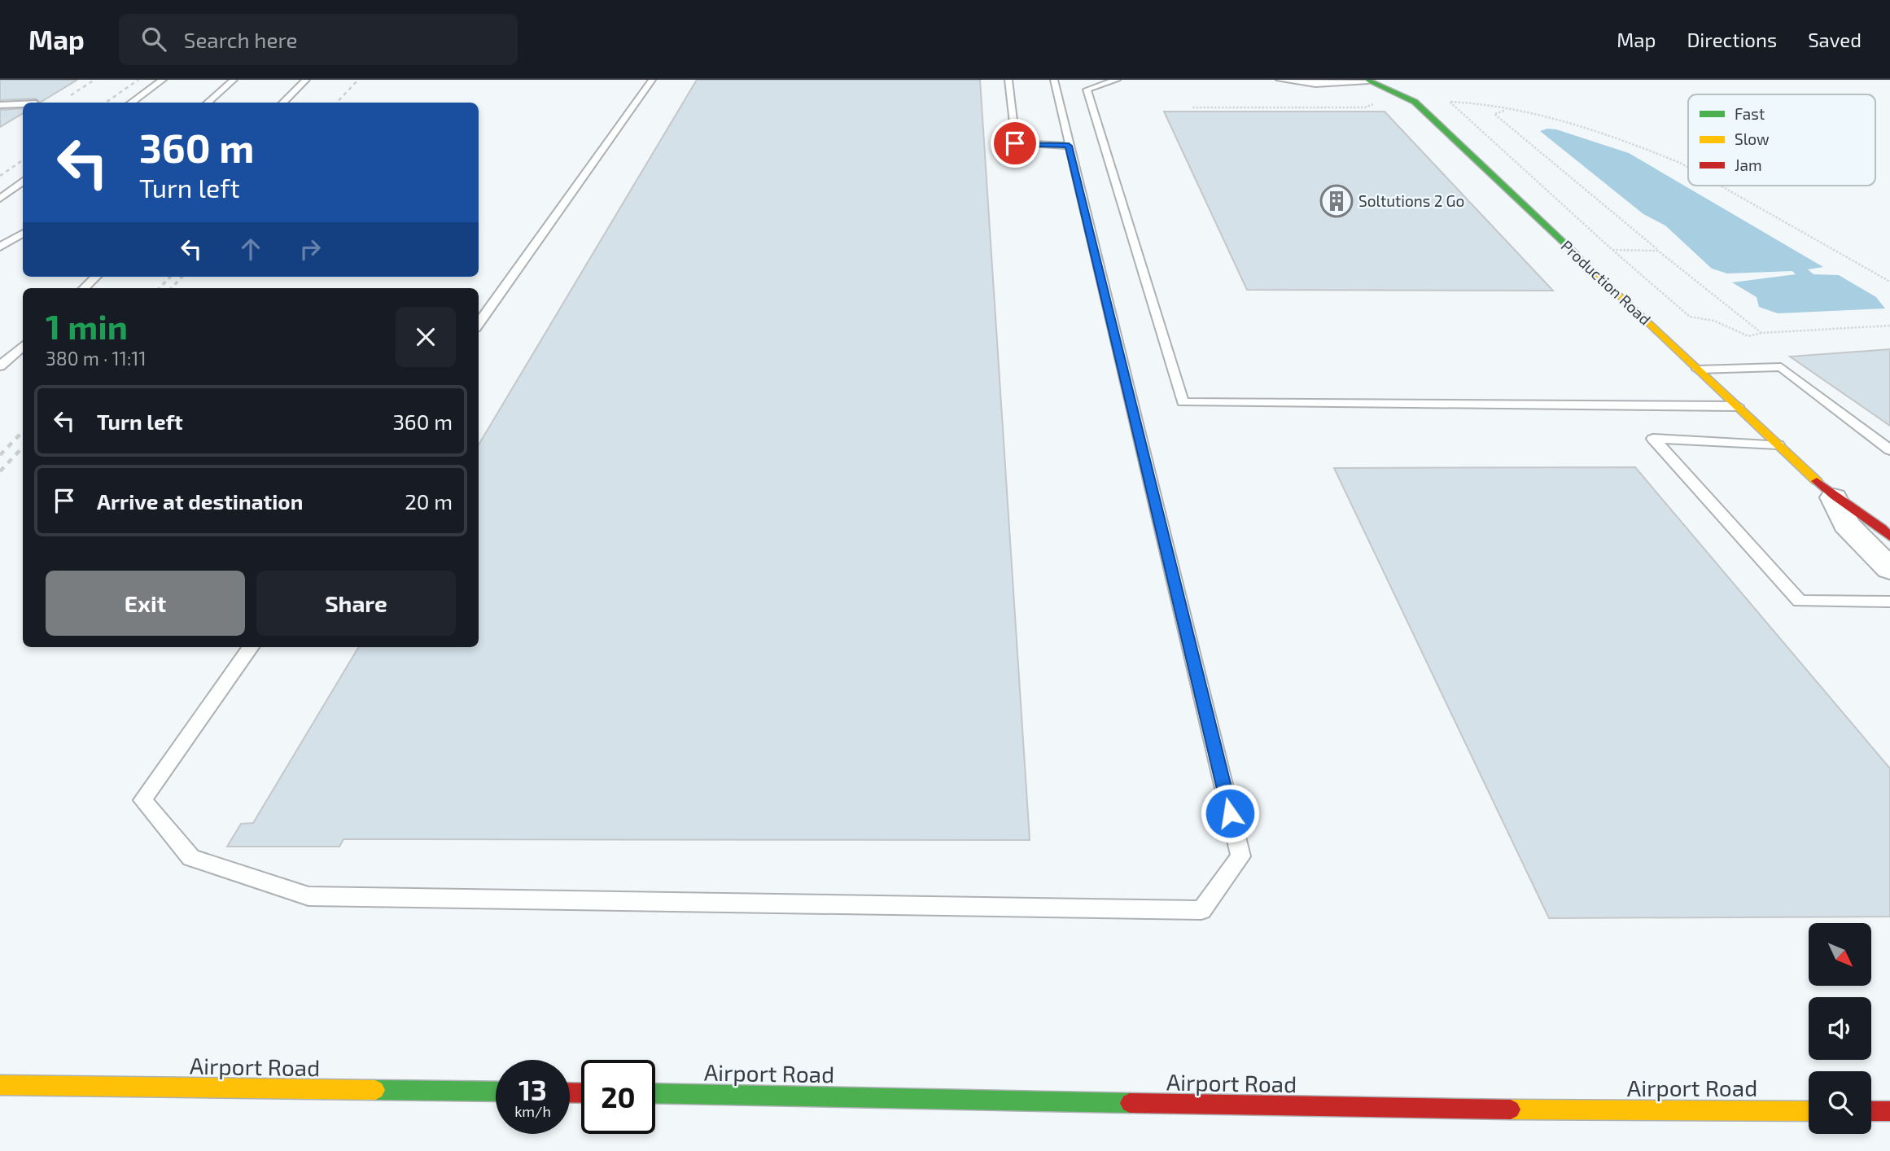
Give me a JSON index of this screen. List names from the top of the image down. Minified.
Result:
{"streets":{"street":["Production Road","Airport Road"]},"places":{"building":["Soltutions 2 Go"]},"legend":["Fast","Slow","Jam"],"north":"bottom right","page":{"header":"Map","search":"Search here","nav":["Map","Directions","Saved"],"turn":["360 m","Turn left"],"heading":["1 min","380 m · 11:11"],"list":[{"name":"Turn left","value":"360 m"},{"name":"Arrive at destination","value":"20 m"}],"buttons":["Exit","Share"],"speed":"13 km/h","limit":"20"}}
